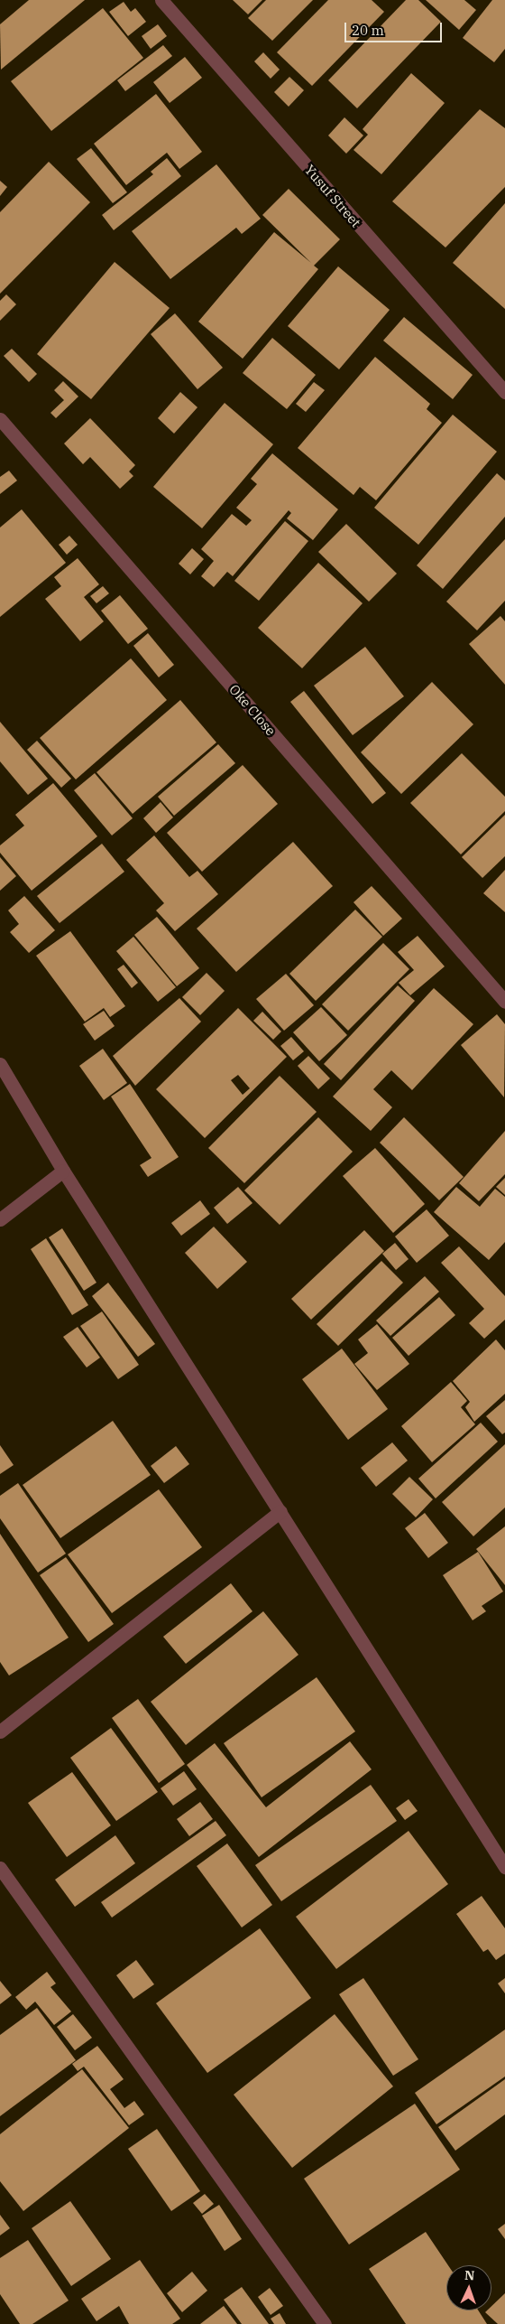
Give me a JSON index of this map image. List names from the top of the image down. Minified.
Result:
{"streets":{"street":["Yusuf Street","Oke Close"]},"scale_bar":"20 m","north":"top"}
